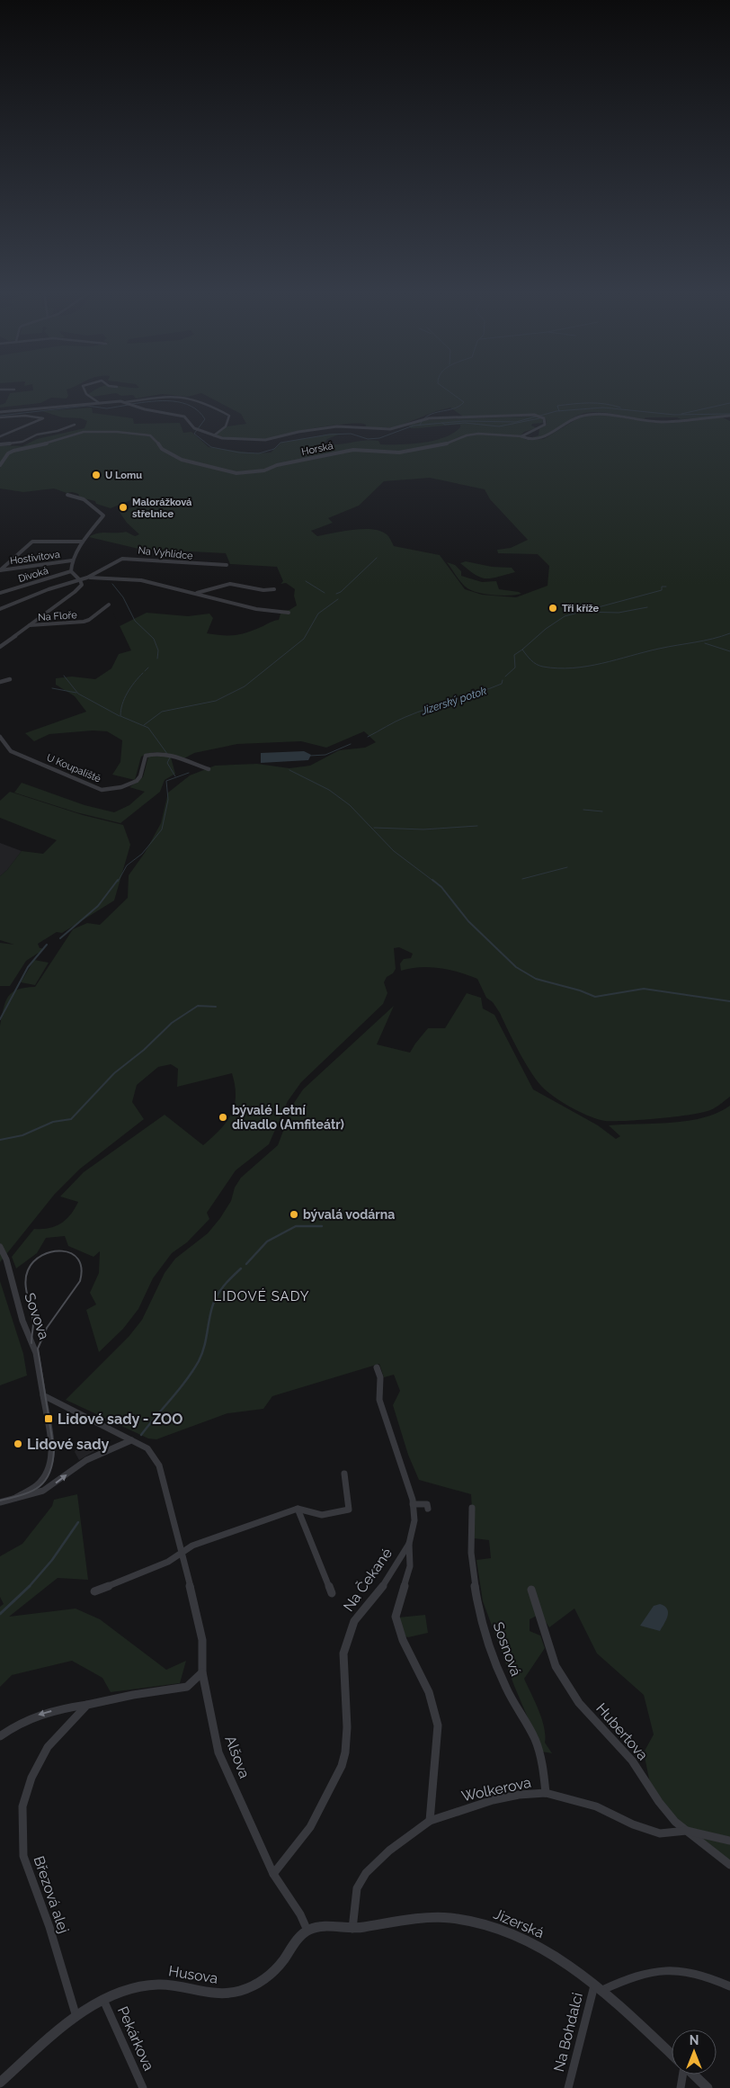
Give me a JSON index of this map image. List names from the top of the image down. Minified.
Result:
{"streets":{"street":["Horská","Na Vyhlídce","Hostivítova","Divoká","Na Floře","U Koupaliště","Sovova","Na Čekané","Sosnová","Hubertova","Alšova","Wolkerova","Březová alej","Jizerská","Husova","Na Bohdalci","Pekárkova"]},"crossings":[["Na Čekané","Alšova"],["Sosnová","Wolkerova"],["Hubertova","Wolkerova"],["Alšova","Jizerská"],["Alšova","Husova"],["Wolkerova","Jizerská"],["Březová alej","Husova"],["Jizerská","Husova"],["Jizerská","Na Bohdalci"],["Husova","Pekárkova"]],"districts":["LIDOVÉ SADY"],"water":["Jizerský potok"],"places":{"other":["U Lomu","Malorážková střelnice","Tři kříže","bývalé Letní divadlo (Amfiteátr)","bývalá vodárna","Lidové sady"],"transit":["Lidové sady - ZOO"]},"north":"top"}
